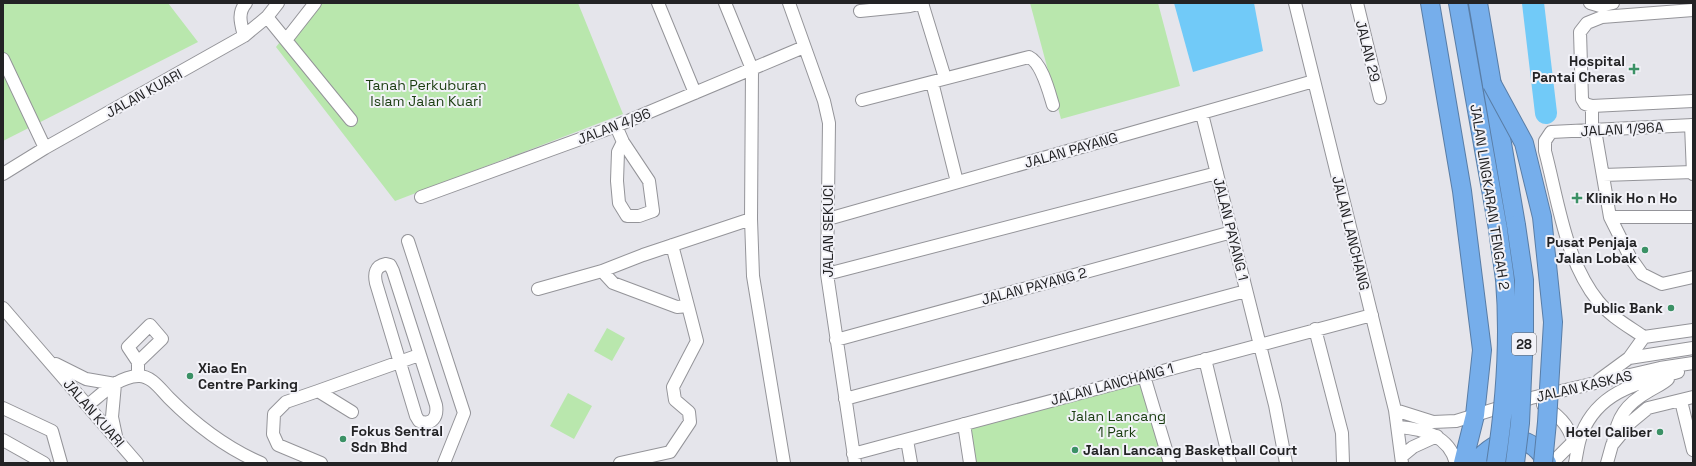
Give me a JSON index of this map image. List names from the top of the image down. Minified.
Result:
{"streets":{"highway":["JALAN LINGKARAN TENGAH 2","28"],"street":["JALAN 29","JALAN KUARI","JALAN 4/96","JALAN 1/96A","JALAN PAYANG","JALAN PAYANG 1","JALAN SEKUCI","JALAN LANCHANG","JALAN PAYANG 2","JALAN LANCHANG 1","JALAN KASKAS"]},"crossings":[["JALAN 4/96","JALAN SEKUCI"],["JALAN PAYANG","JALAN PAYANG 1"],["JALAN PAYANG","JALAN SEKUCI"],["JALAN PAYANG","JALAN LANCHANG"],["JALAN PAYANG 1","JALAN PAYANG 2"],["JALAN PAYANG 1","JALAN LANCHANG 1"],["JALAN SEKUCI","JALAN PAYANG 2"],["JALAN SEKUCI","JALAN LANCHANG 1"],["JALAN LANCHANG","JALAN LANCHANG 1"],["JALAN LANCHANG","JALAN KASKAS"]],"parks":["Tanah Perkuburan Islam Jalan Kuari","Jalan Lancang 1 Park"],"places":{"health":["Hospital Pantai Cheras","Klinik Ho n Ho"],"other":["Pusat Penjaja Jalan Lobak","Public Bank","Xiao En Centre Parking","Hotel Caliber","Fokus Sentral Sdn Bhd","Jalan Lancang Basketball Court"]}}
